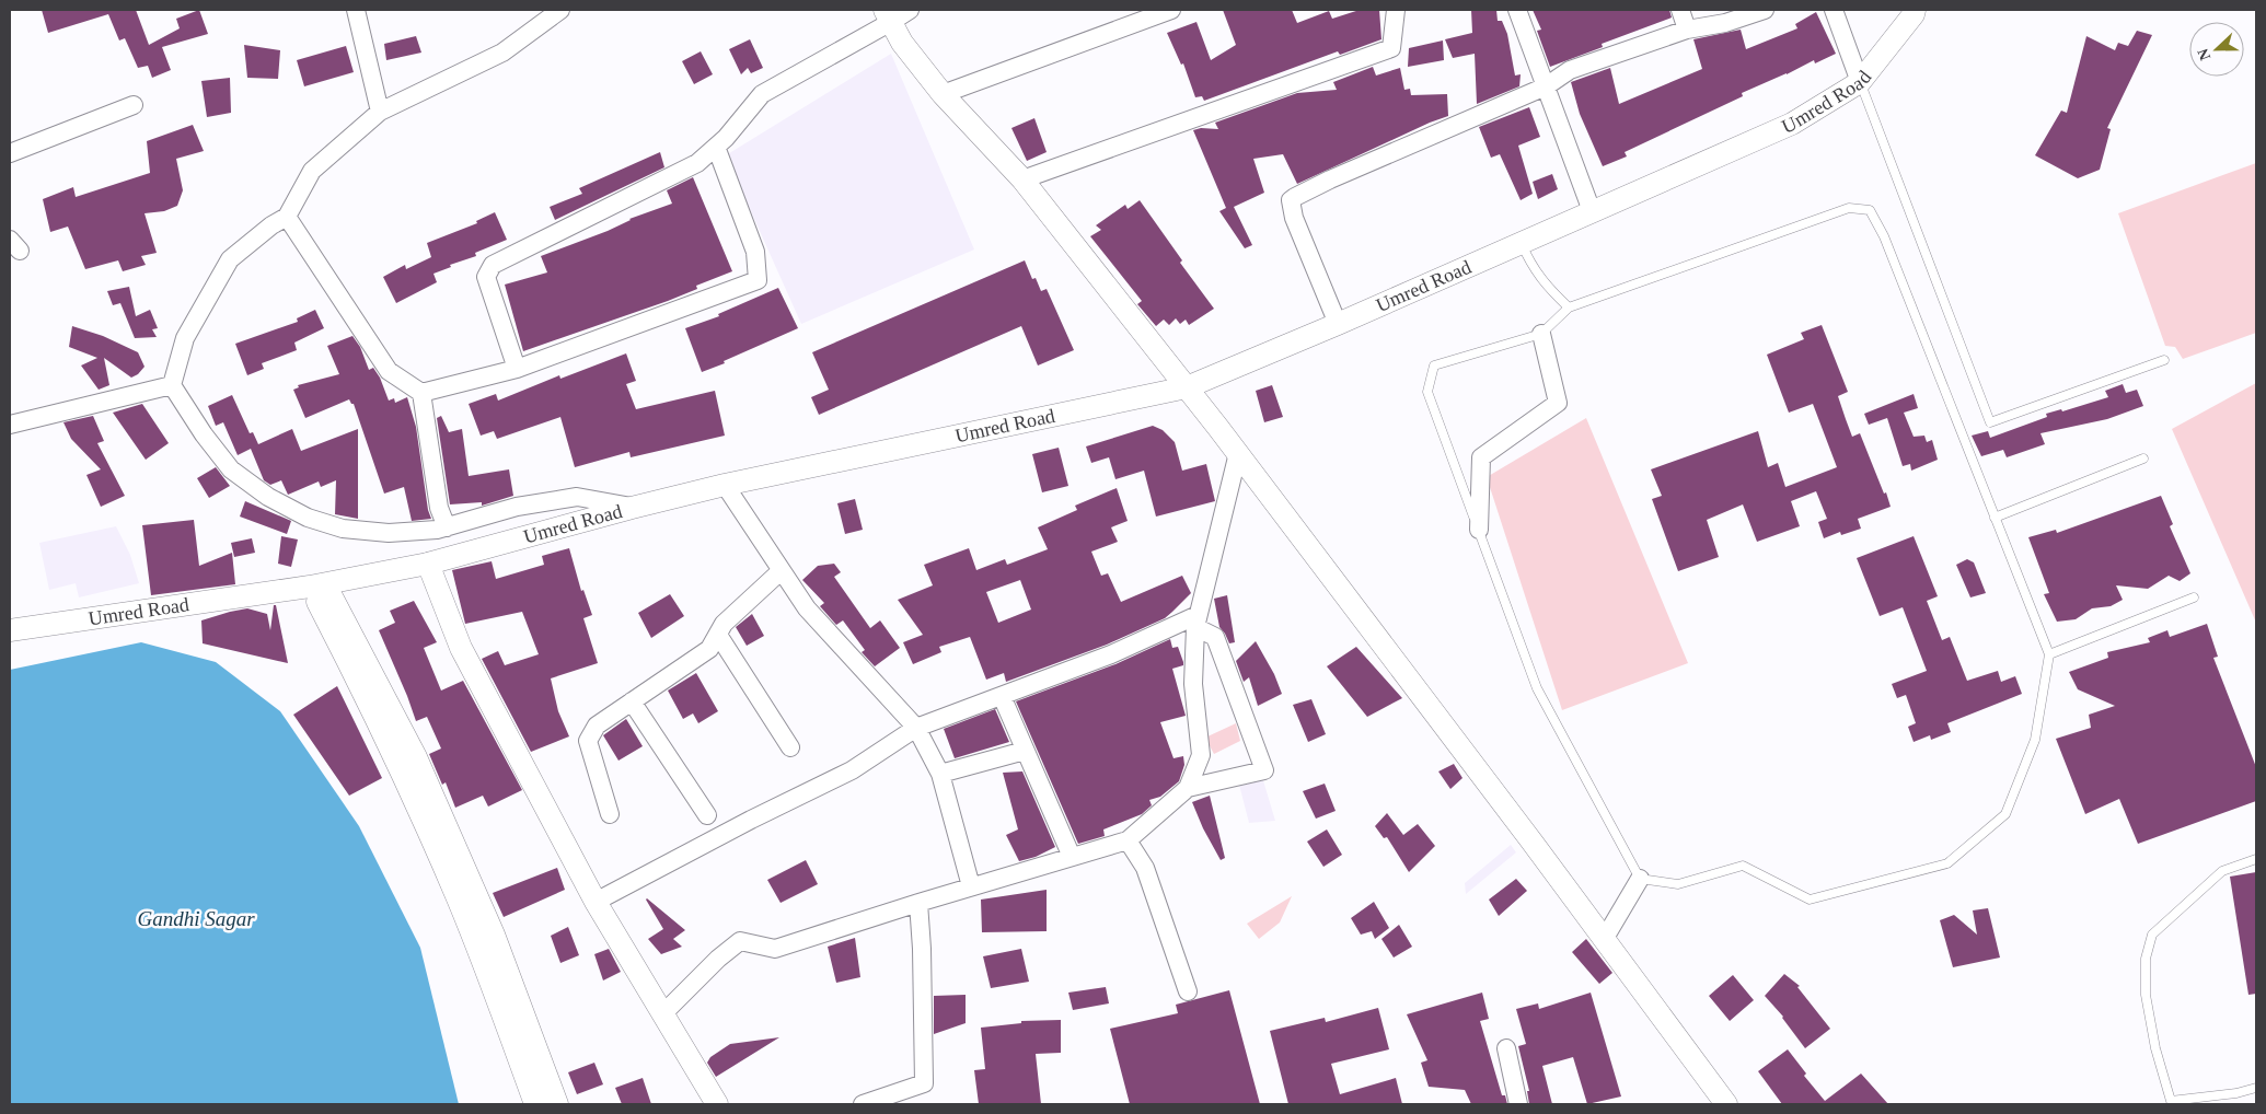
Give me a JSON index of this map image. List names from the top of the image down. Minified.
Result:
{"streets":{"street":["Umred Road"]},"water":["Gandhi Sagar"],"north":"left"}
